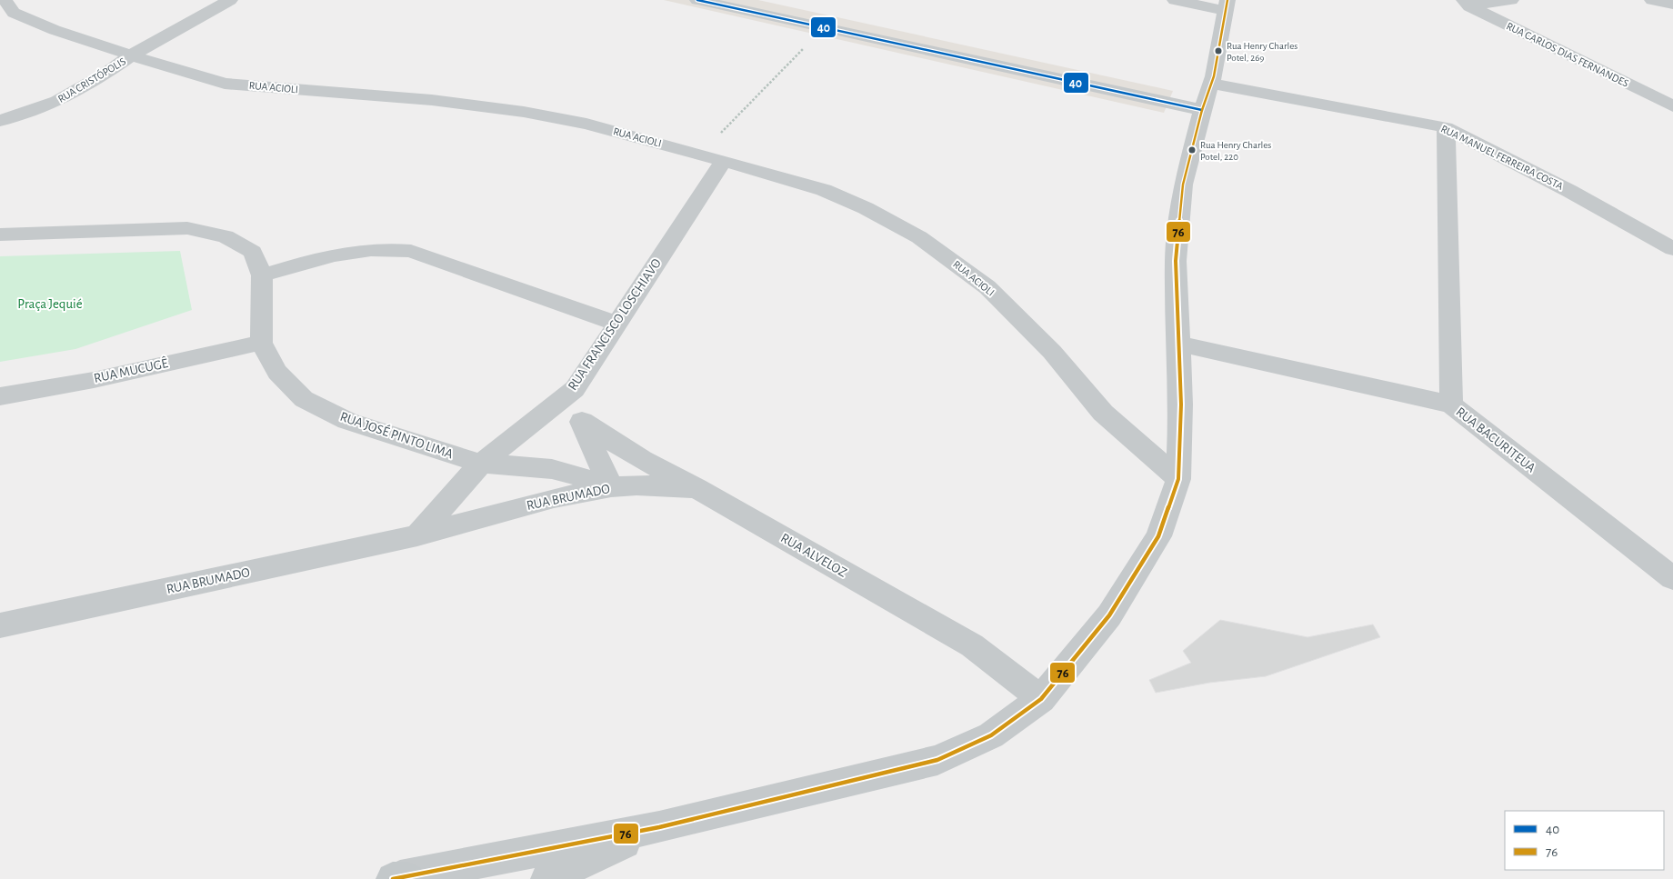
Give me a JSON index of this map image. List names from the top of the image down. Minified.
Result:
{"streets":{"street":["RUA CARLOS DIAS FERNANDES","RUA CRISTÓPOLIS","RUA ACIOLI","RUA MANUEL FERREIRA COSTA","RUA FRANCISCO LOSCHIAVO","RUA MUCUGÊ","RUA JOSÉ PINTO LIMA","RUA BACURITEUA","RUA BRUMADO","RUA ALVELOZ"]},"crossings":[["RUA CRISTÓPOLIS","RUA ACIOLI"],["RUA ACIOLI","RUA FRANCISCO LOSCHIAVO"],["RUA MANUEL FERREIRA COSTA","RUA BACURITEUA"],["RUA FRANCISCO LOSCHIAVO","RUA JOSÉ PINTO LIMA"],["RUA MUCUGÊ","RUA JOSÉ PINTO LIMA"],["RUA BRUMADO","RUA ALVELOZ"]],"parks":["Praça Jequié"],"places":["Rua Henry Charles Potel, 269","Rua Henry Charles Potel, 220"],"lines":["transit line 40","transit line 76"],"legend":["40","76"]}
